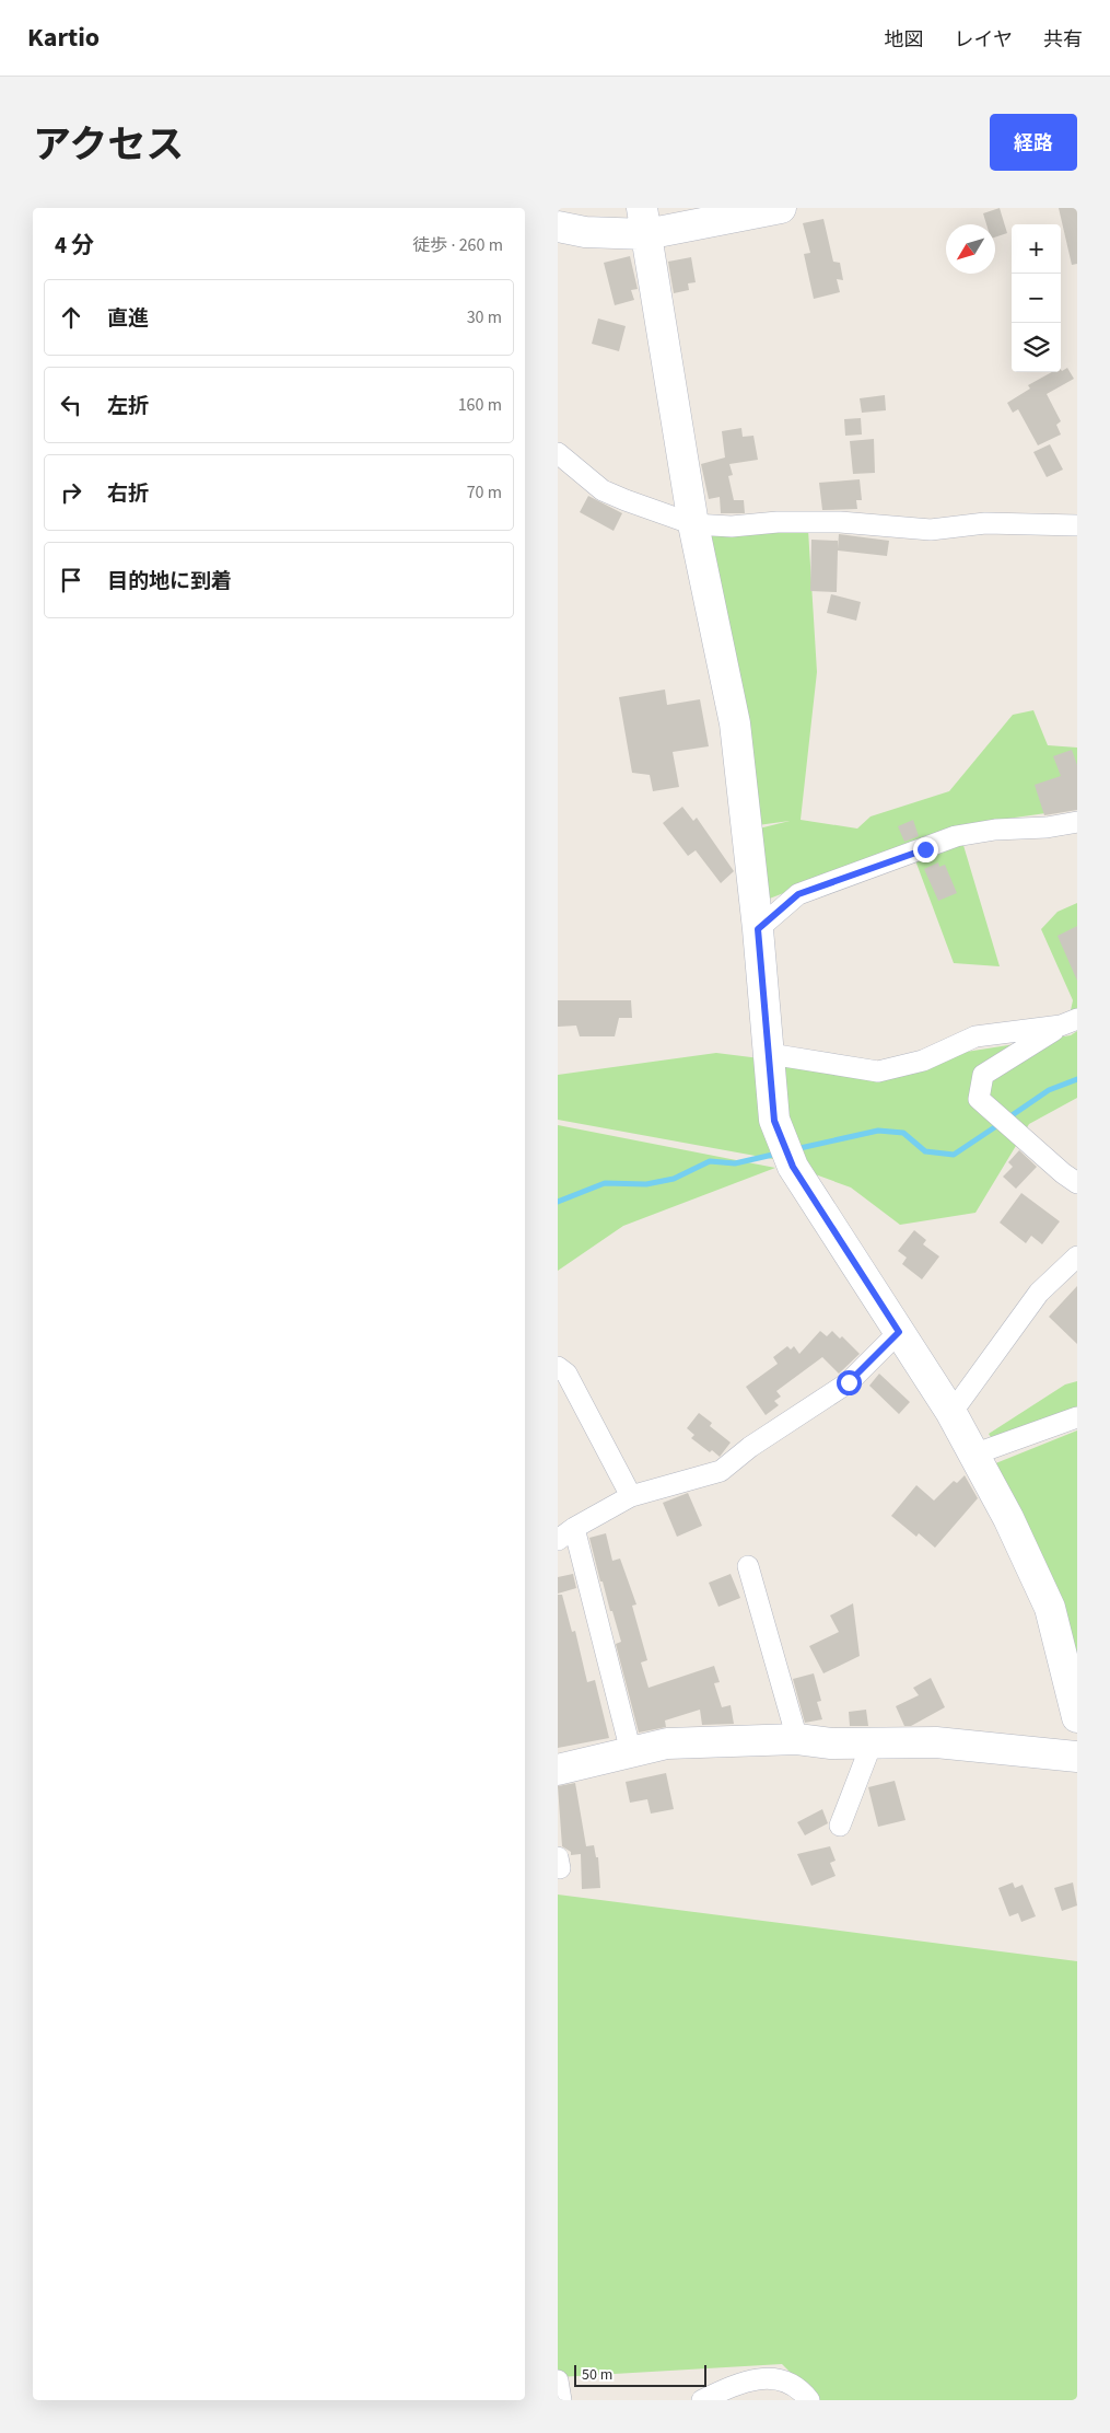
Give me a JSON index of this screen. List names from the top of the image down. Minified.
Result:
{"scale_bar":"50 m","north":"bottom left","page":{"header":"Kartio","nav":["地図","レイヤ","共有"],"title":"アクセス","buttons":"経路","heading":["4 分","徒歩 · 260 m"],"map_buttons":["+","−"],"list":[["直進","30 m"],["左折","160 m"],["右折","70 m"],"目的地に到着"],"scale":"50 m"}}
